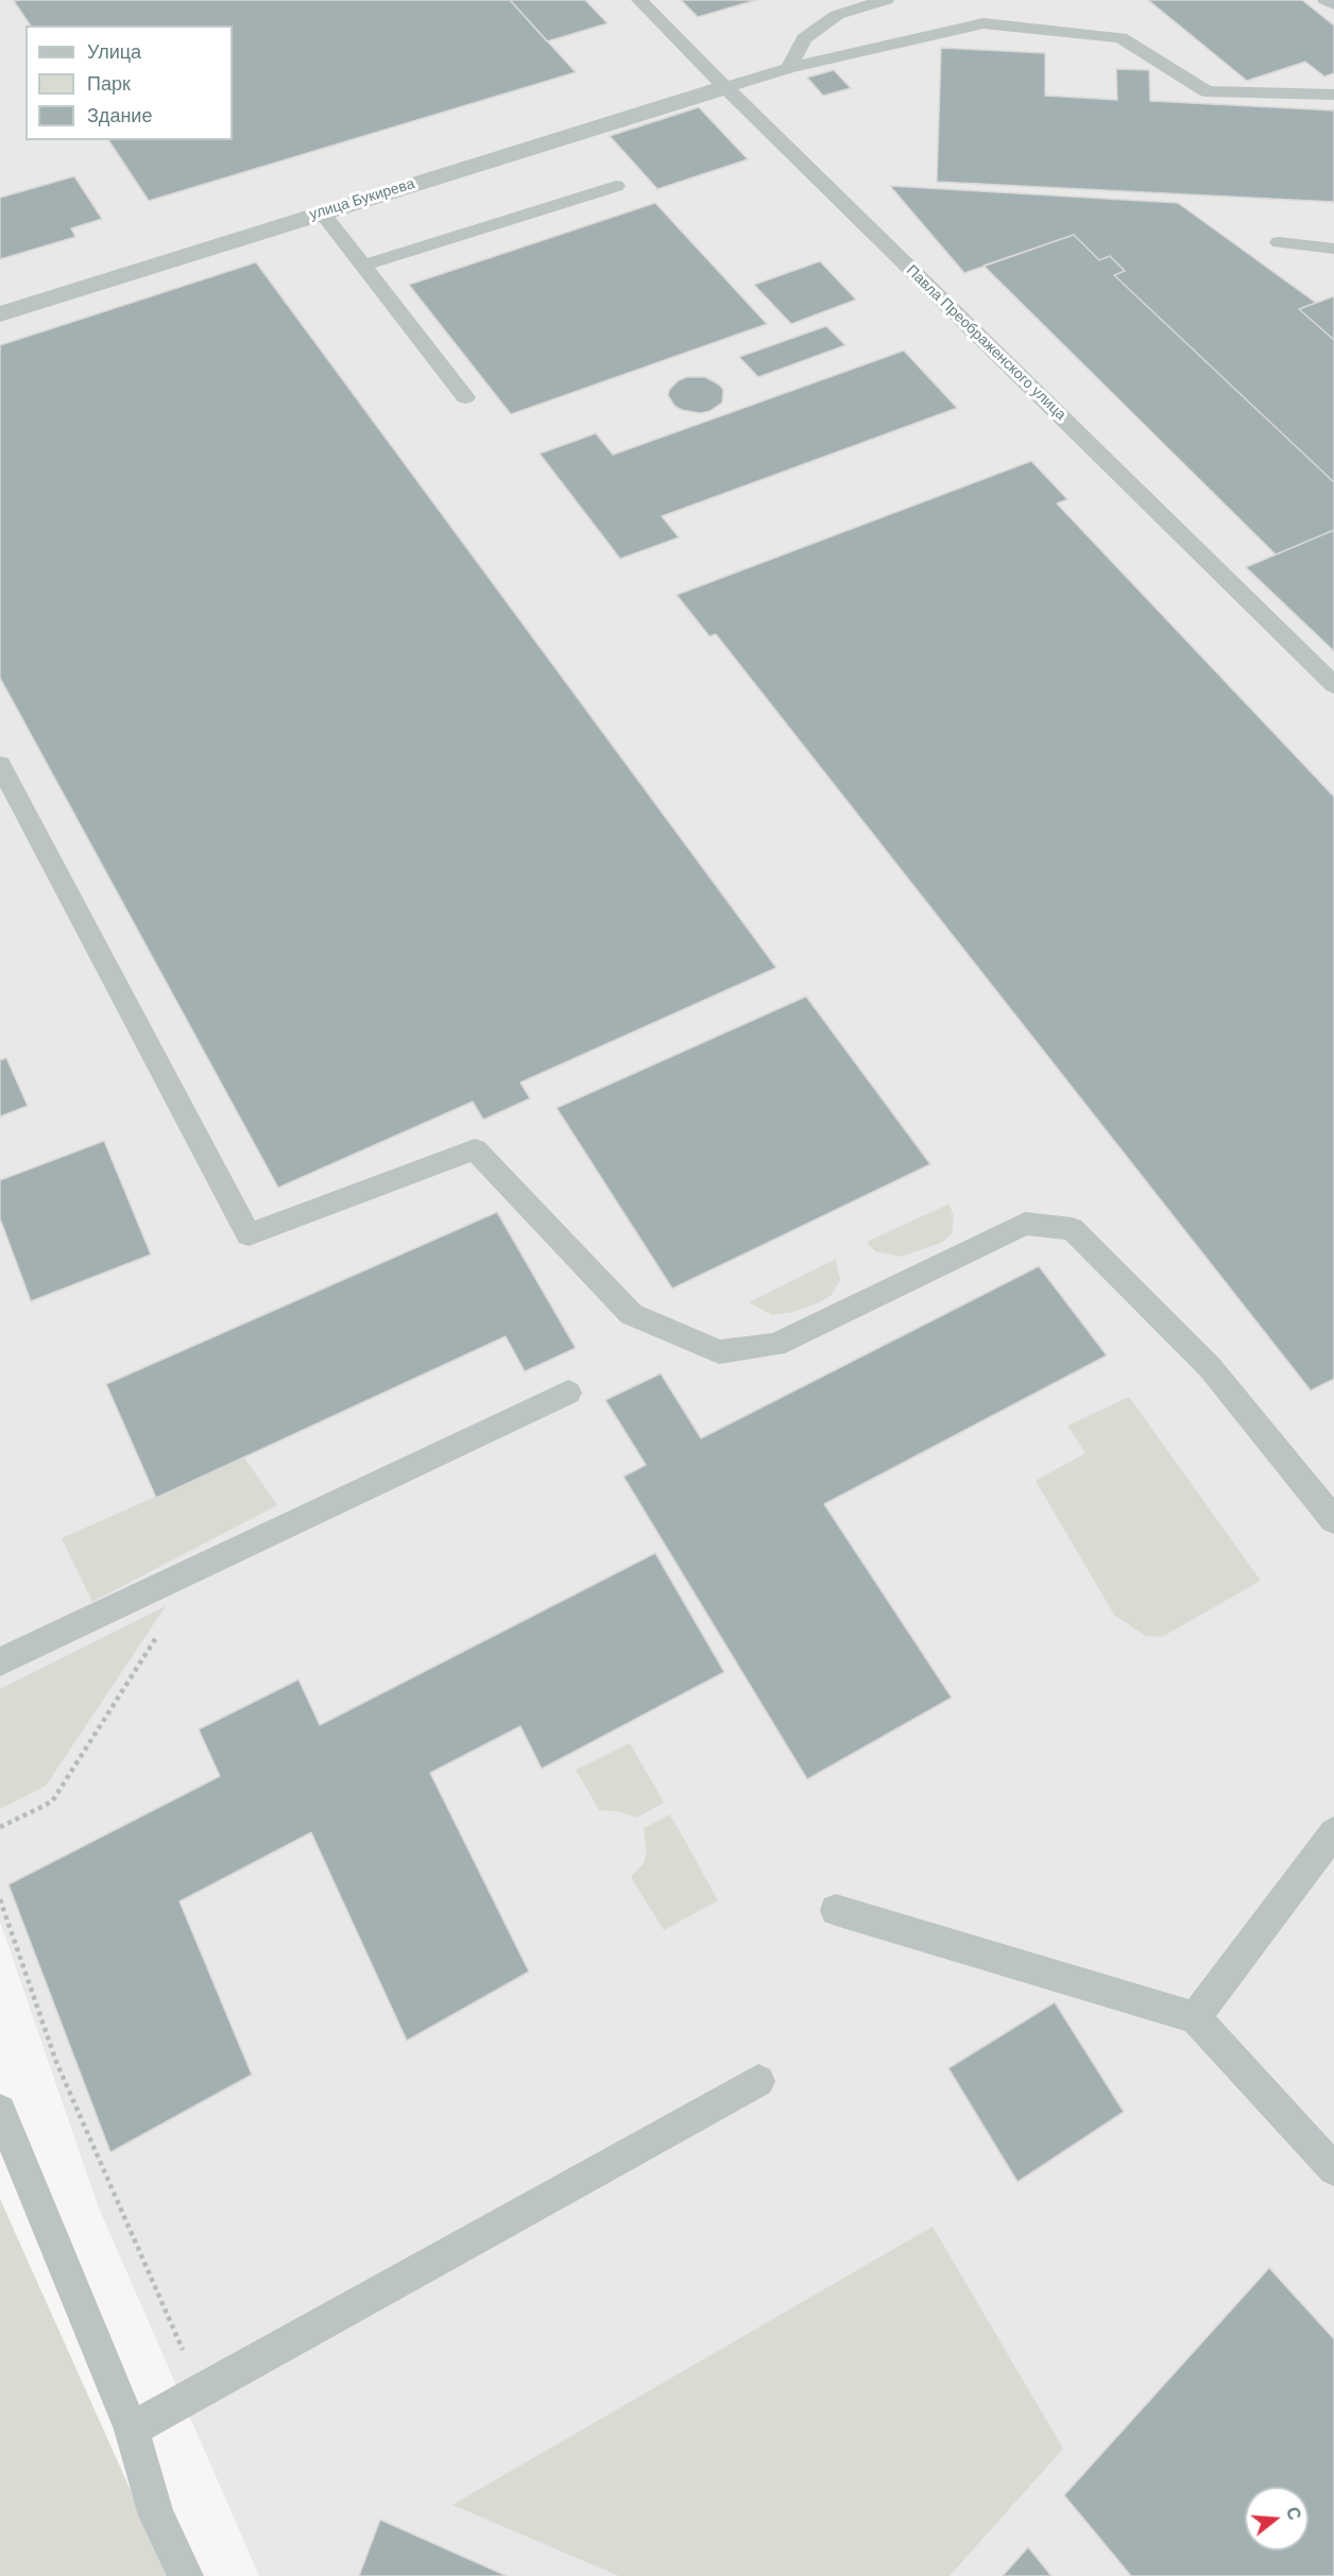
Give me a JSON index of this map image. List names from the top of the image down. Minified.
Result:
{"streets":{"street":["улица Букирева"],"lane":["Павла Преображенского улица"]},"crossings":[["улица Букирева","Павла Преображенского улица"]],"legend":["Улица","Парк","Здание"],"north":"right"}
